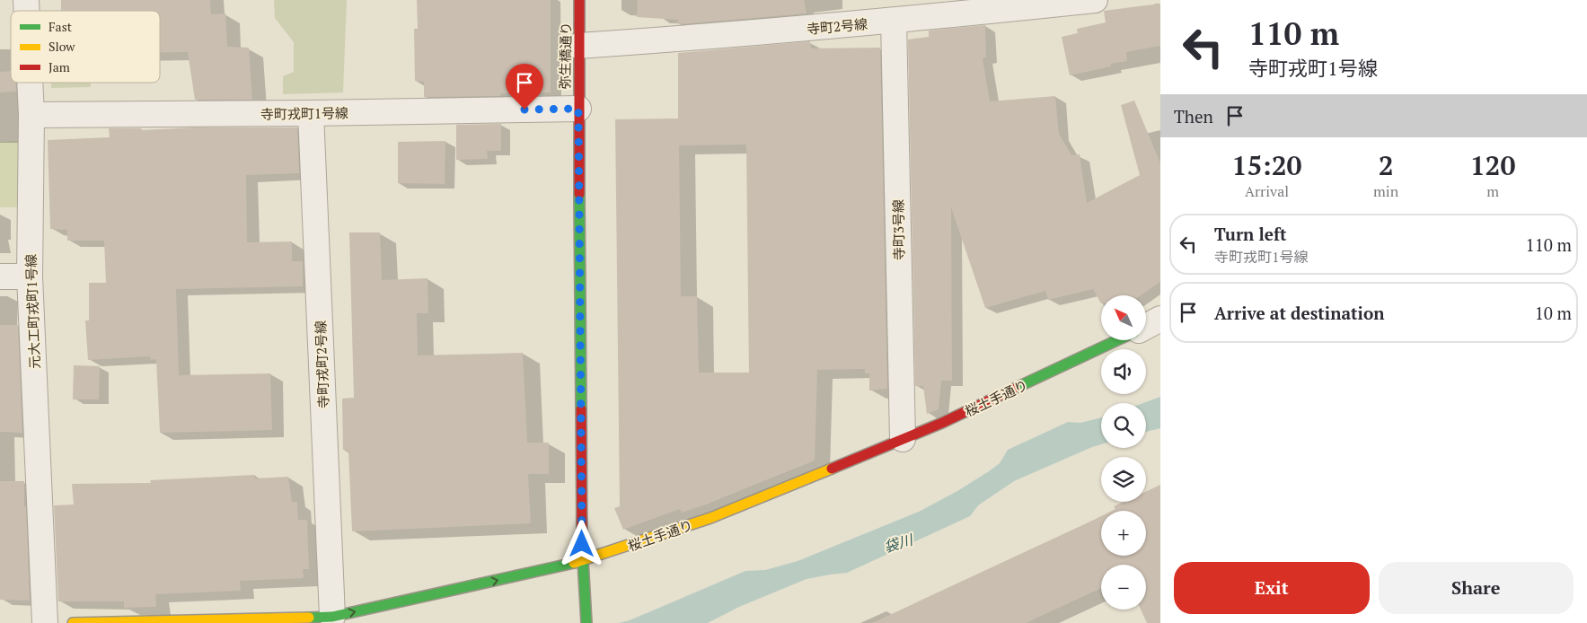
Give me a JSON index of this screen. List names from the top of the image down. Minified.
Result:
{"streets":{"street":["寺町2号線","弥生橋通り","寺町戎町1号線","寺町3号線","元大工町戎町1号線","寺町戎町2号線","桜土手通り"]},"crossings":[["寺町2号線","弥生橋通り"],["寺町2号線","寺町3号線"],["弥生橋通り","寺町戎町1号線"],["弥生橋通り","桜土手通り"],["寺町戎町1号線","元大工町戎町1号線"],["寺町戎町1号線","寺町戎町2号線"],["寺町3号線","桜土手通り"],["寺町戎町2号線","桜土手通り"]],"water":["袋川"],"legend":["Fast","Slow","Jam"],"north":"top left","page":{"turn":["110 m","寺町戎町1号線"],"then":"Then","eta":["15:20","Arrival","2","min","120","m"],"list":[{"name":"Turn left","note":"寺町戎町1号線","value":"110 m"},{"name":"Arrive at destination","value":"10 m"}],"map_buttons":["+","−"],"buttons":["Exit","Share"]}}
